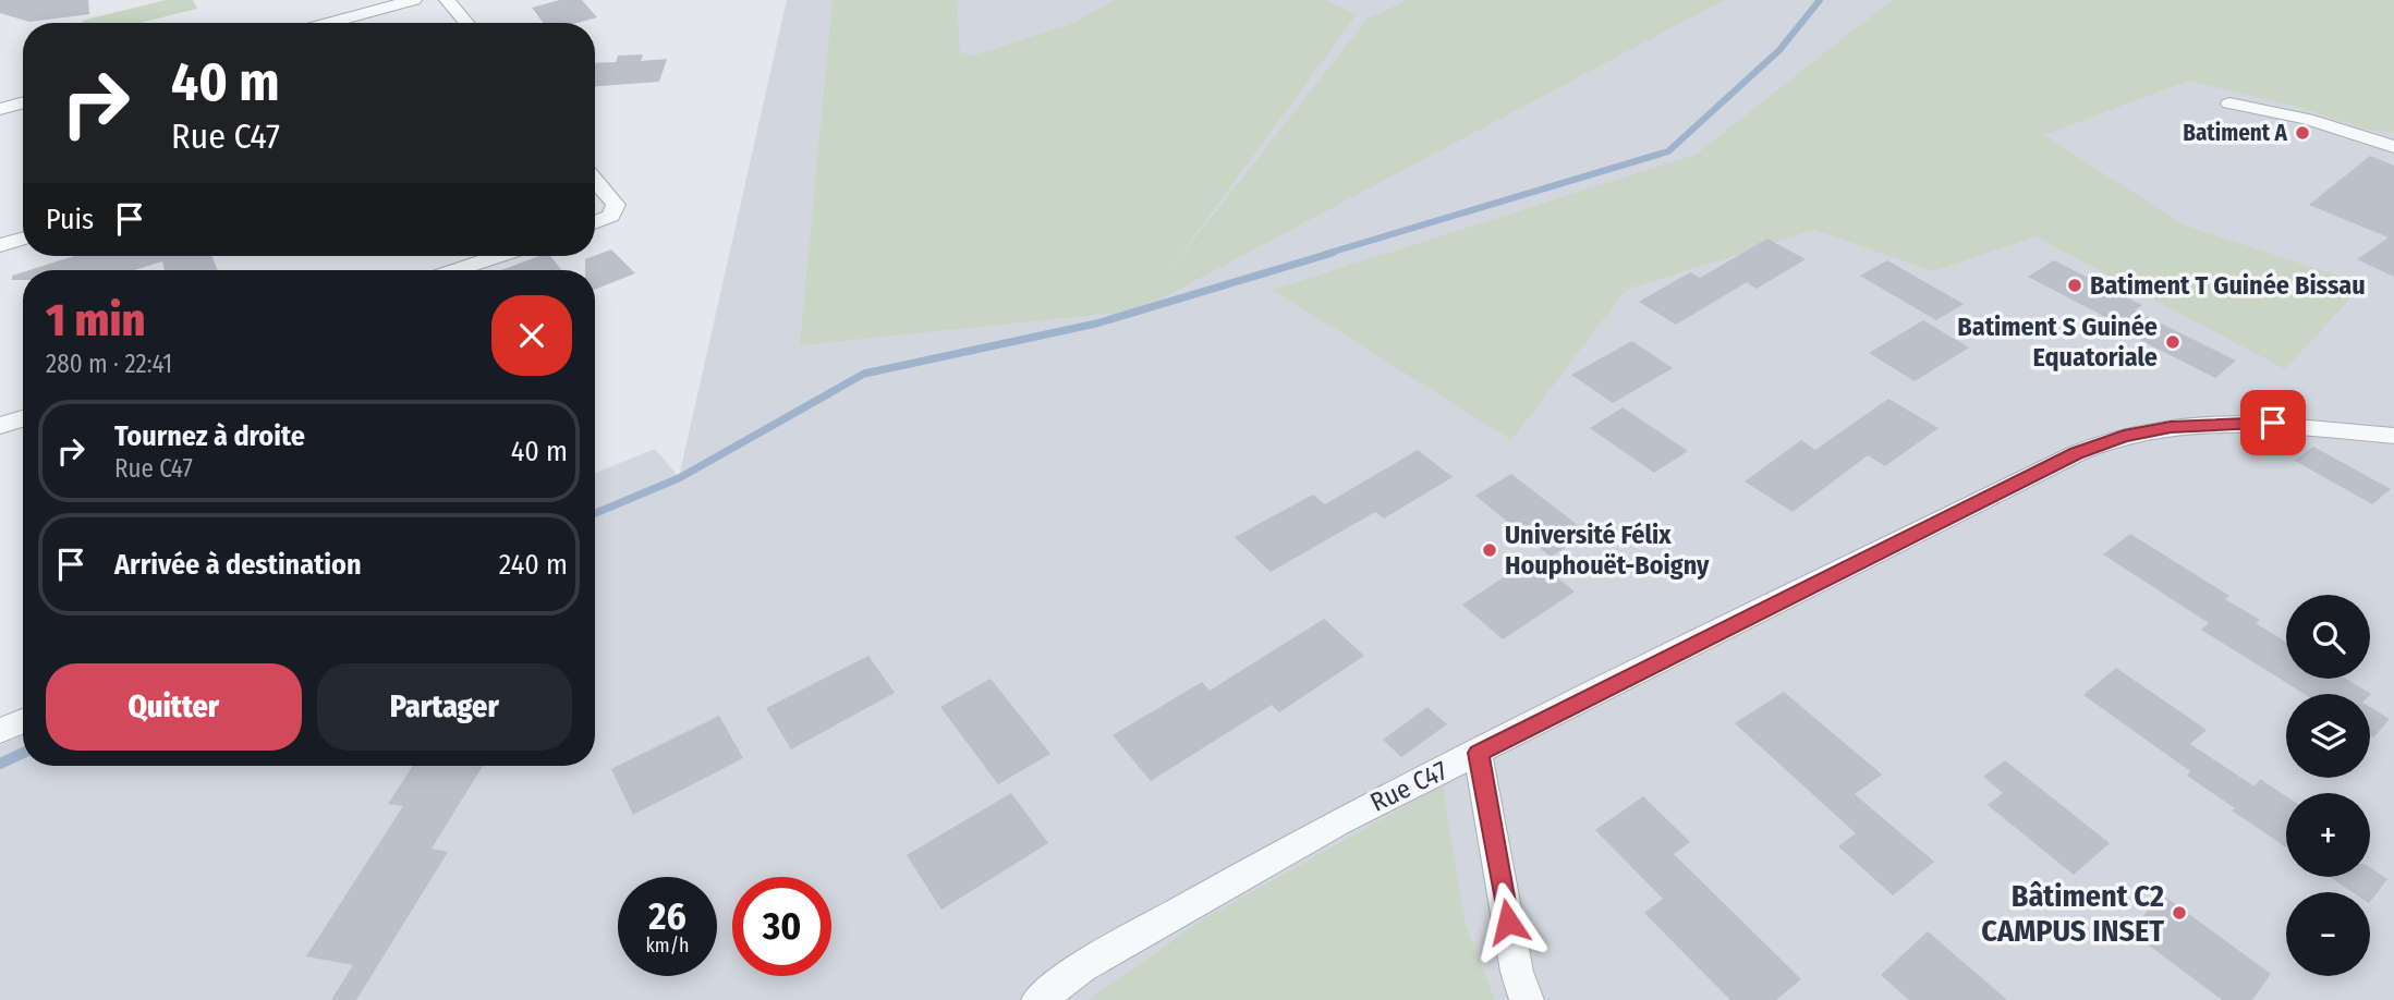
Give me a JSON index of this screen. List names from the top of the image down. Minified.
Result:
{"streets":{"street":["Rue C47"]},"places":["Batiment A","Batiment T Guinée Bissau","Batiment S Guinée Equatoriale","Université Félix Houphouët-Boigny","Bâtiment C2 CAMPUS INSET"],"page":{"turn":["40 m","Rue C47"],"then":"Puis","heading":["1 min","280 m · 22:41"],"list":[{"name":"Tournez à droite","note":"Rue C47","value":"40 m"},{"name":"Arrivée à destination","value":"240 m"}],"map_buttons":["+","−"],"buttons":["Quitter","Partager"],"speed":"26 km/h","limit":"30"}}
